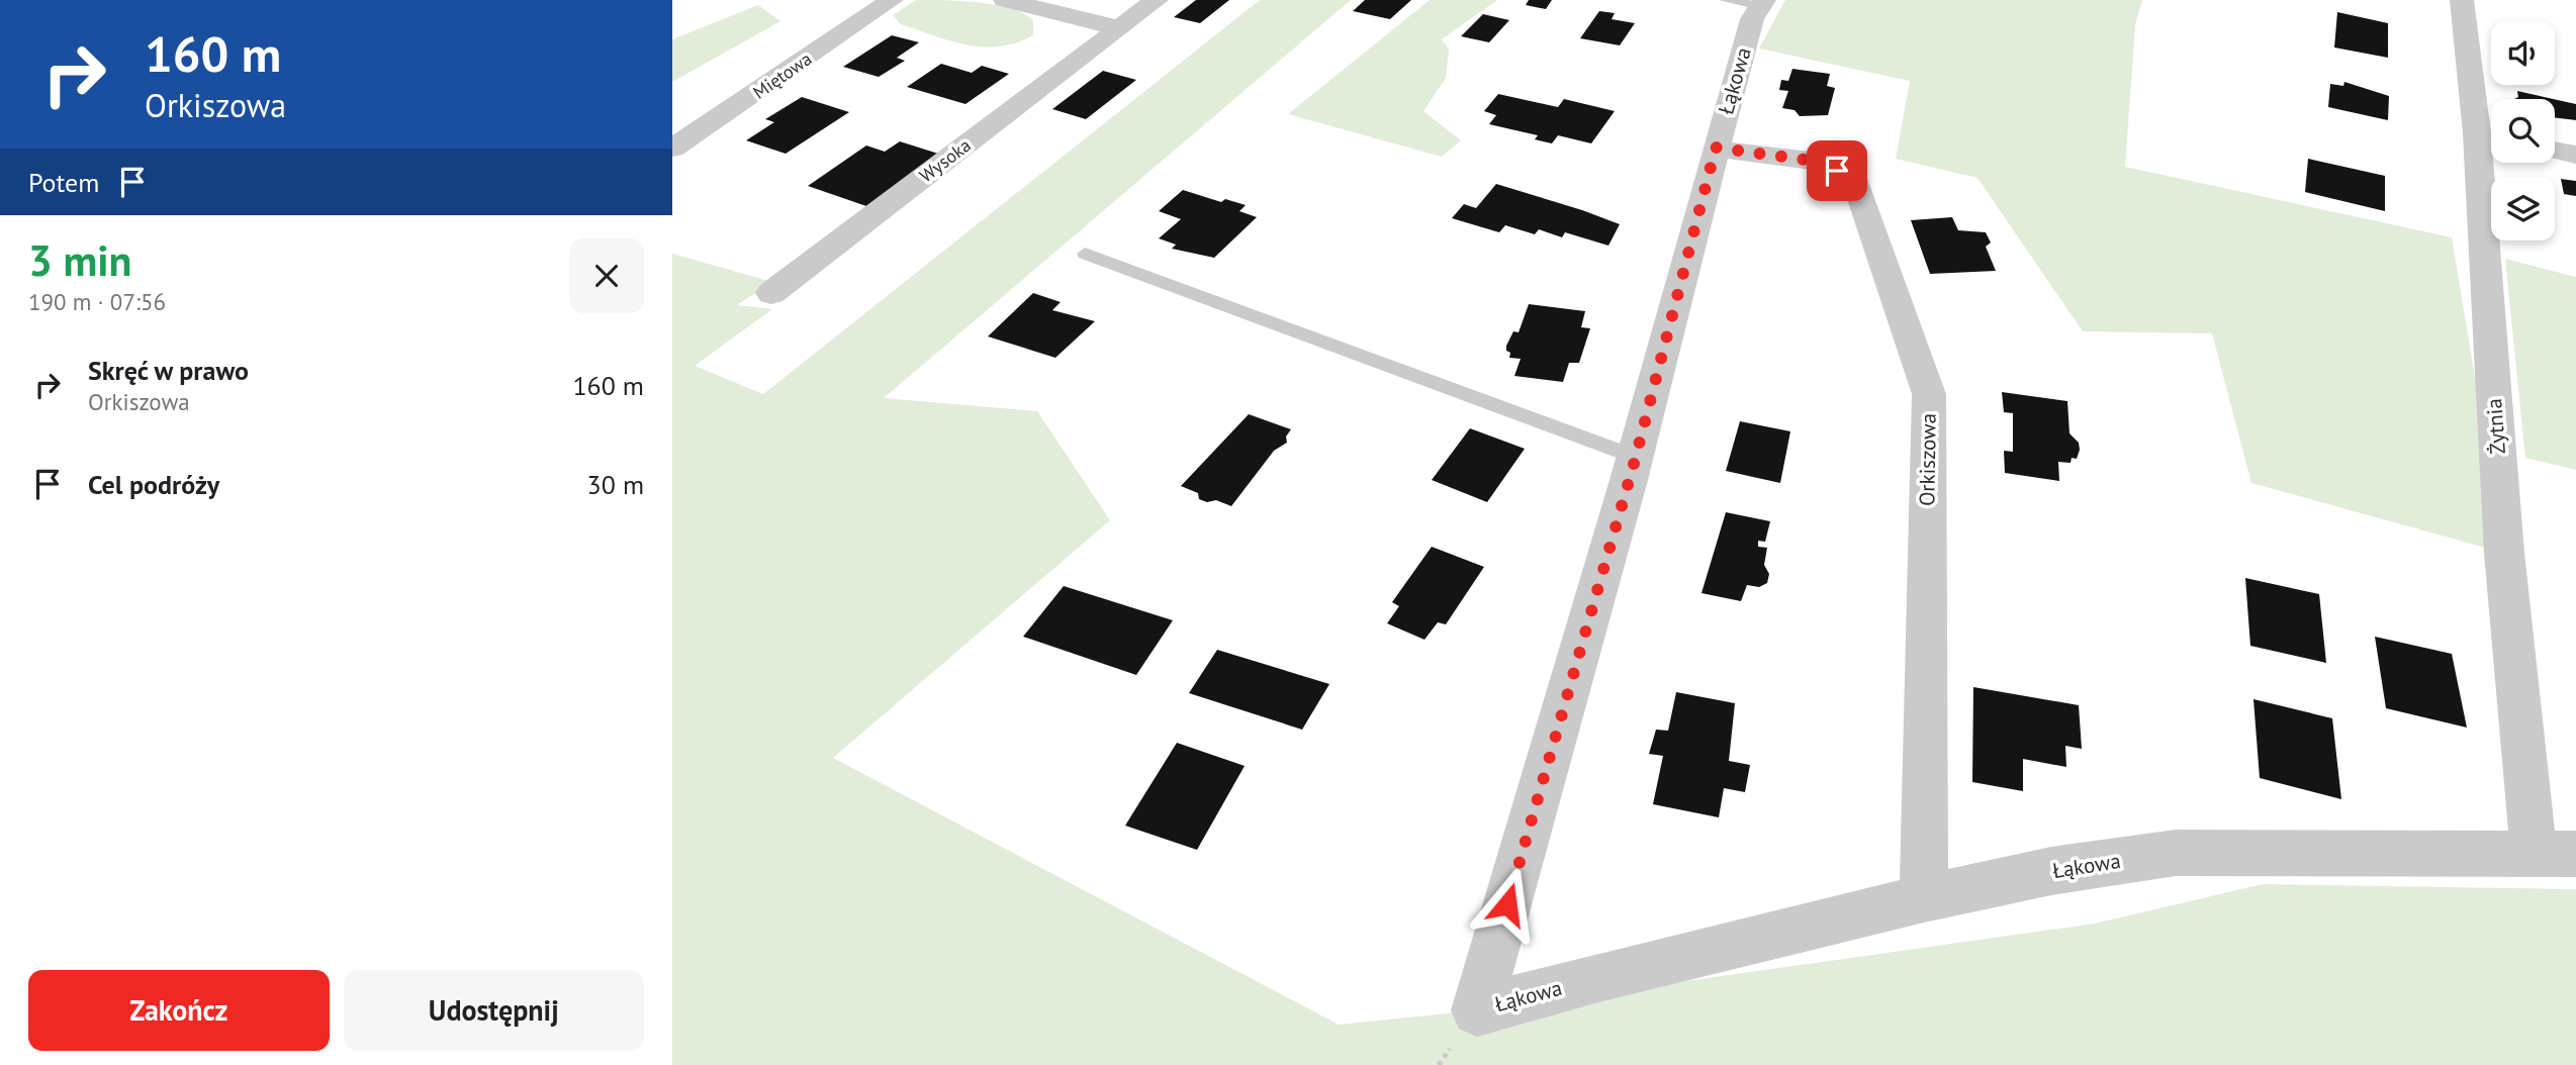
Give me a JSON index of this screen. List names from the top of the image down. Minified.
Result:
{"streets":{"street":["Miętowa","Łąkowa","Wysoka","Żytnia","Orkiszowa"]},"crossings":[["Łąkowa","Żytnia"],["Łąkowa","Orkiszowa"]],"page":{"turn":["160 m","Orkiszowa"],"then":"Potem","heading":["3 min","190 m · 07:56"],"list":[{"name":"Skręć w prawo","note":"Orkiszowa","value":"160 m"},{"name":"Cel podróży","value":"30 m"}],"buttons":["Zakończ","Udostępnij"]}}
